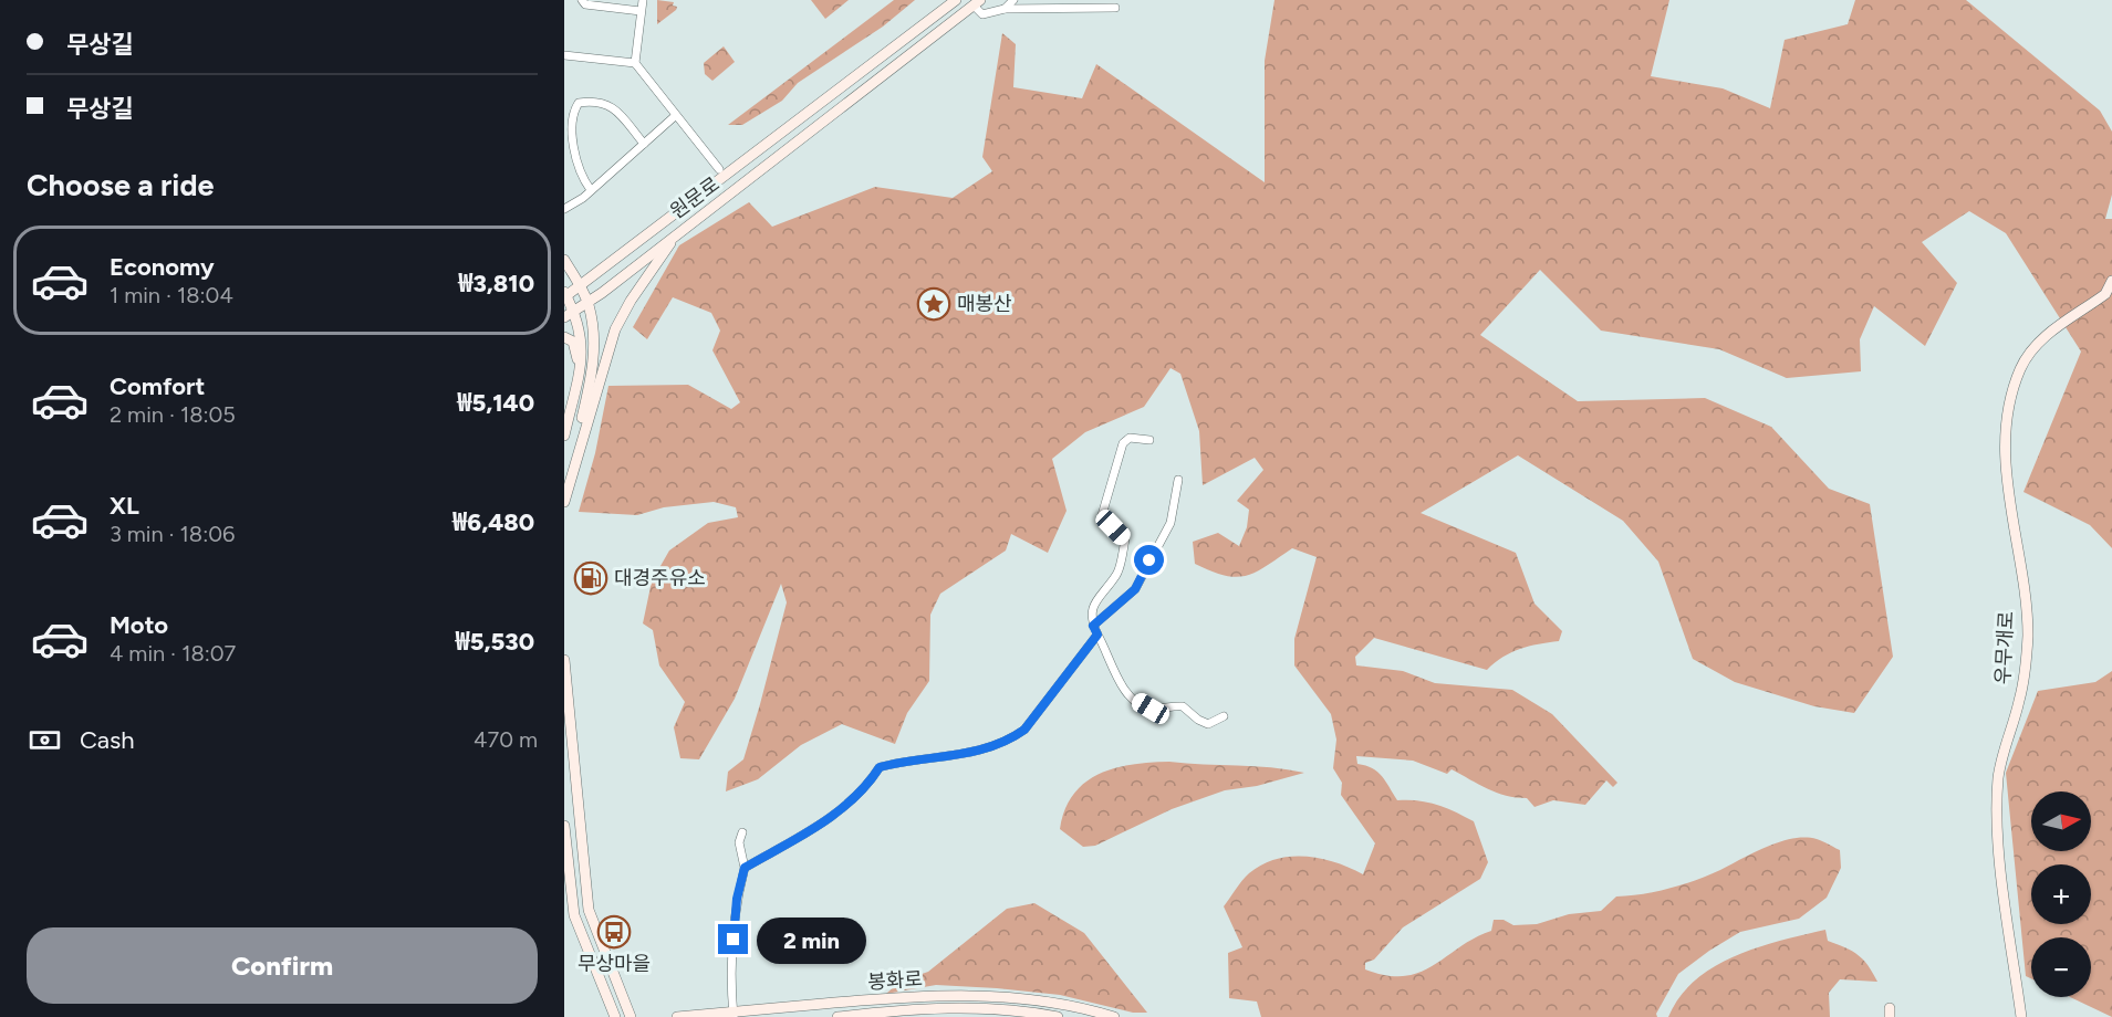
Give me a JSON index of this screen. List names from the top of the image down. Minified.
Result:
{"streets":{"main road":["원문로","우무개로","봉화로"]},"places":{"place":["매봉산"],"fuel station":["대경주유소"],"bus stop":["무상마을"]},"north":"right","page":{"banner":["무상길","무상길"],"heading":"Choose a ride","list":[{"name":"Economy","note":"1 min · 18:04","value":"₩3,810"},{"name":"Comfort","note":"2 min · 18:05","value":"₩5,140"},{"name":"XL","note":"3 min · 18:06","value":"₩6,480"},{"name":"Moto","note":"4 min · 18:07","value":"₩5,530"}],"pay":["Cash","470 m"],"map_buttons":["+","−"],"buttons":"Confirm","bubble":"2 min"}}
